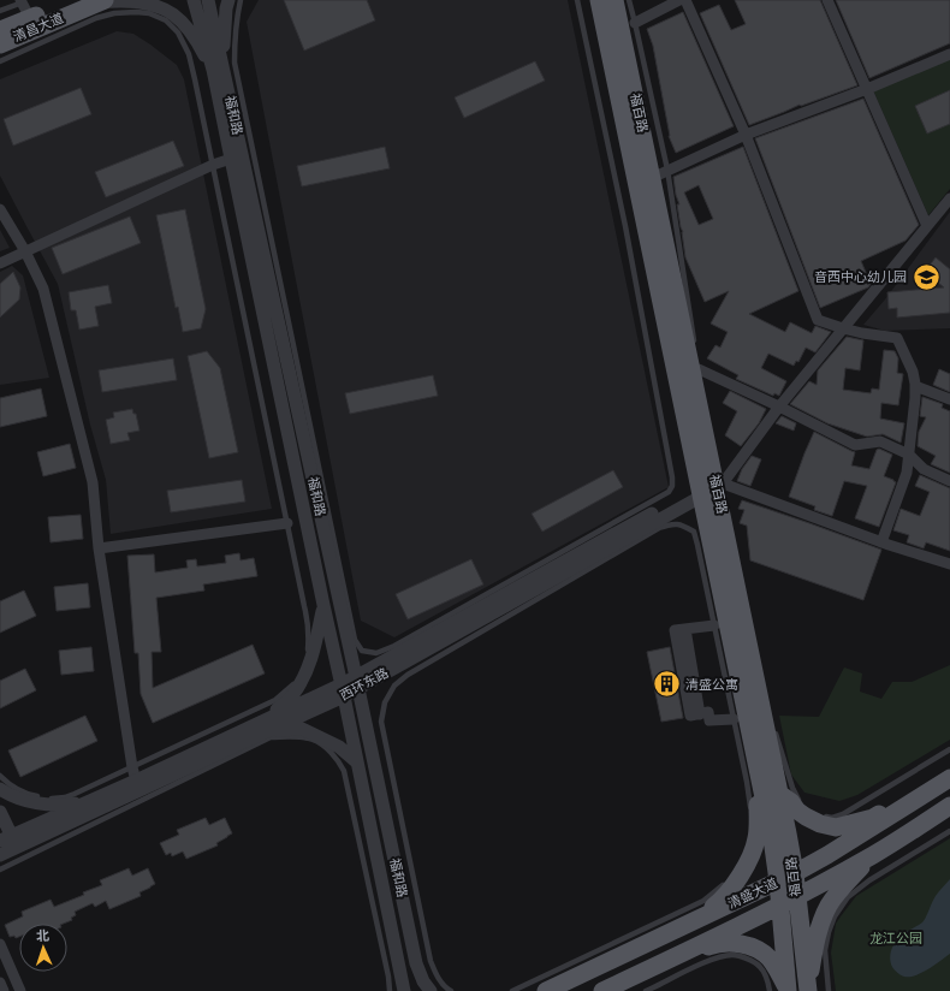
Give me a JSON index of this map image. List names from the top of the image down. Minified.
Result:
{"streets":{"main road":["清昌大道","福百路","清盛大道"],"street":["福和路","西环东路"]},"crossings":[["福百路","西环东路"],["福百路","清盛大道"],["福和路","西环东路"]],"parks":["龙江公园"],"places":{"school or university":["音西中心幼儿园"],"building":["清盛公寓"]},"north":"top"}
